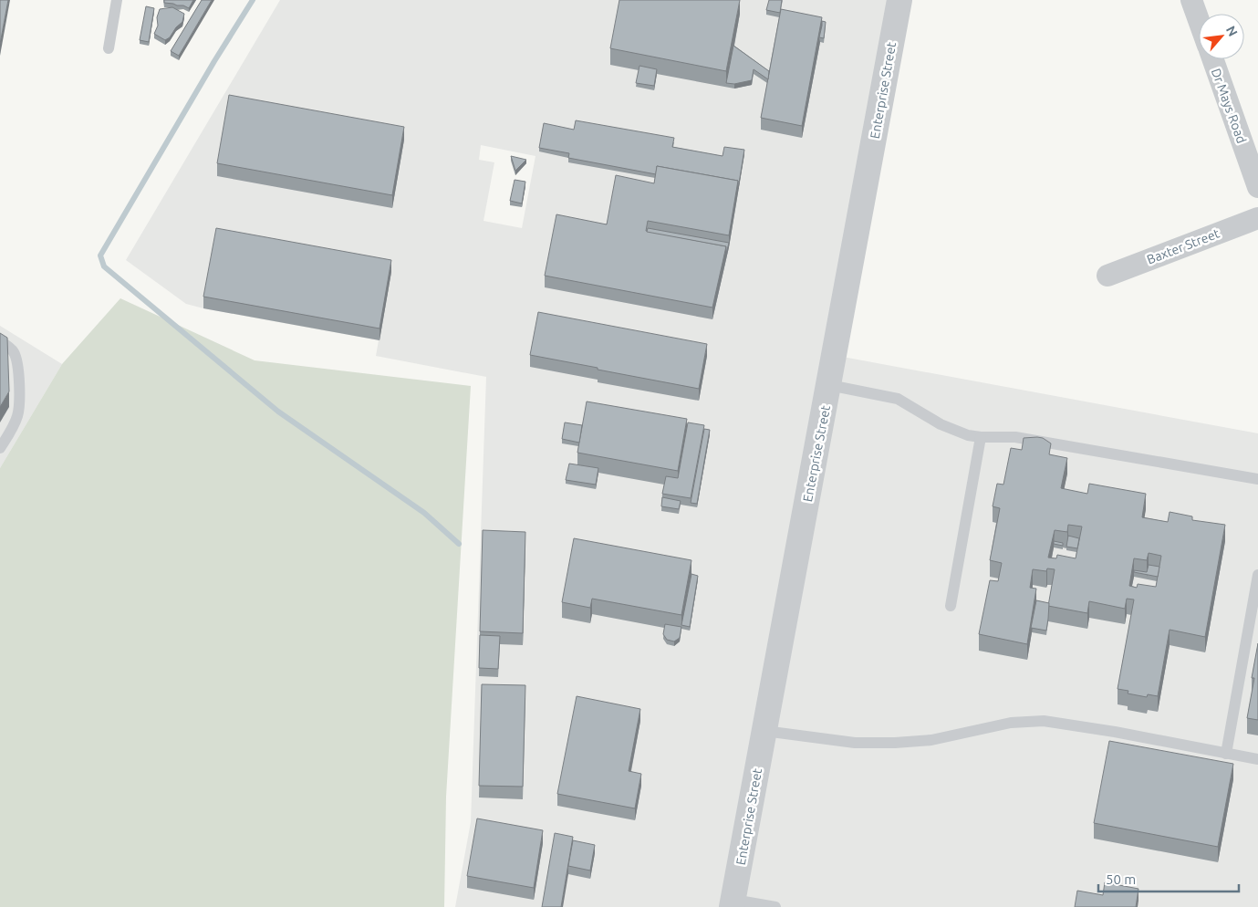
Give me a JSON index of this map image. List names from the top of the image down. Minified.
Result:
{"streets":{"street":["Enterprise Street","Dr Mays Road","Baxter Street"]},"scale_bar":"50 m","north":"top right"}
